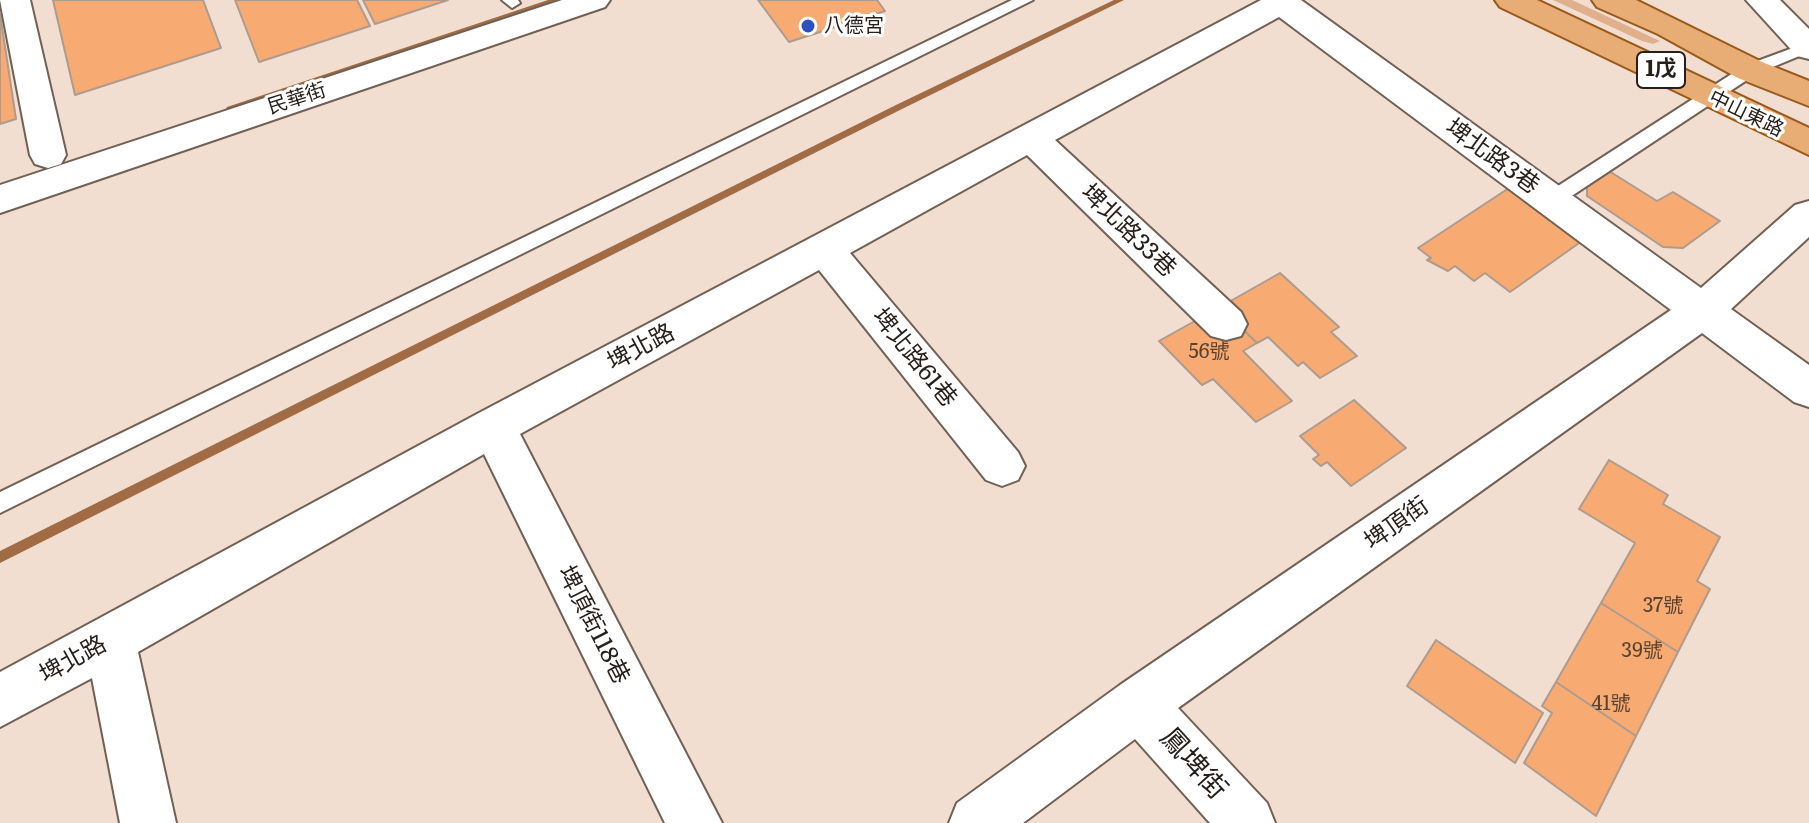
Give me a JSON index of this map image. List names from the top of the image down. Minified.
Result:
{"streets":{"main road":["1戊","中山東路"],"street":["民華街","埤北路3巷","埤北路33巷","埤北路","埤北路61巷","埤頂街","埤頂街118巷","鳳埤街"]},"crossings":[["埤北路3巷","埤北路"],["埤北路3巷","埤頂街"],["埤北路33巷","埤北路"],["埤北路","埤北路61巷"],["埤北路","埤頂街118巷"],["埤頂街","鳳埤街"]],"places":["八德宮"],"house_numbers":["56號","37號","39號","41號"]}
